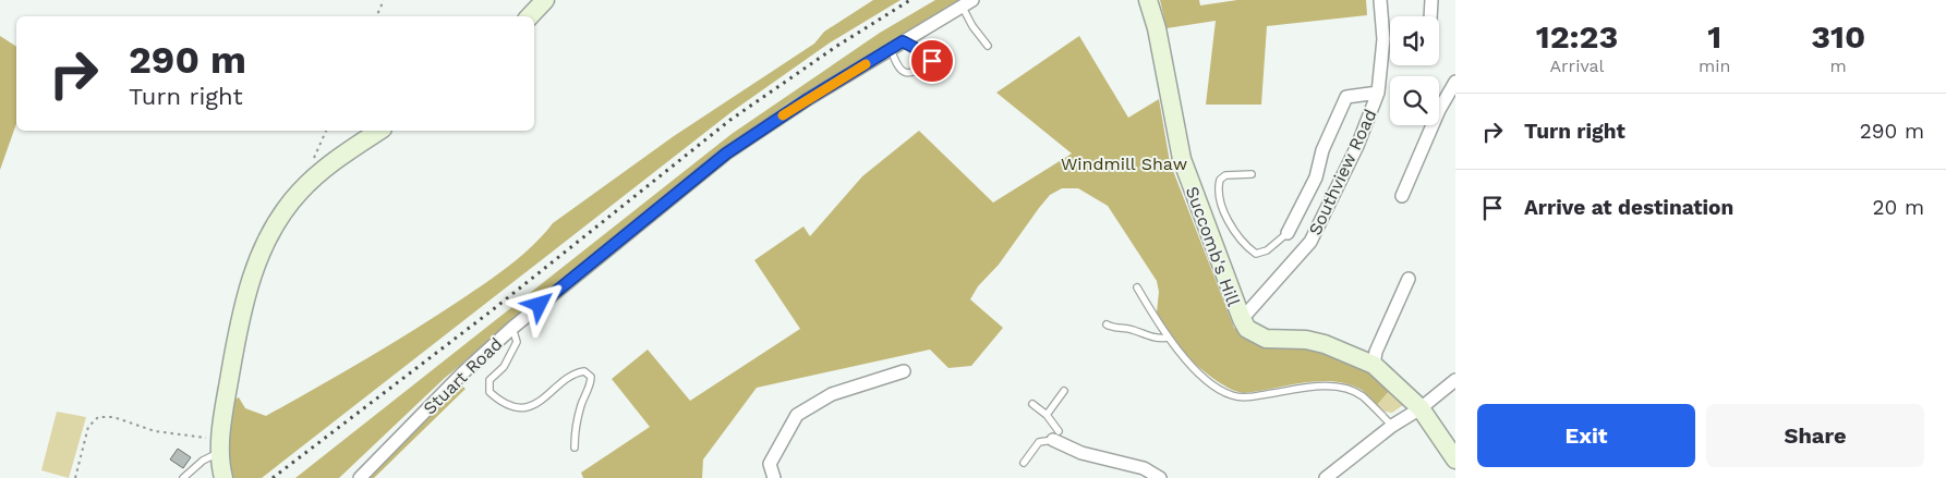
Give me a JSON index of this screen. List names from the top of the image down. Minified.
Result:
{"streets":{"street":["Southview Road","Succomb's Hill","Stuart Road"]},"crossings":[["Southview Road","Succomb's Hill"]],"parks":["Windmill Shaw"],"page":{"eta":["12:23","Arrival","1","min","310","m"],"turn":["290 m","Turn right"],"list":[{"name":"Turn right","value":"290 m"},{"name":"Arrive at destination","value":"20 m"}],"buttons":["Exit","Share"]}}
